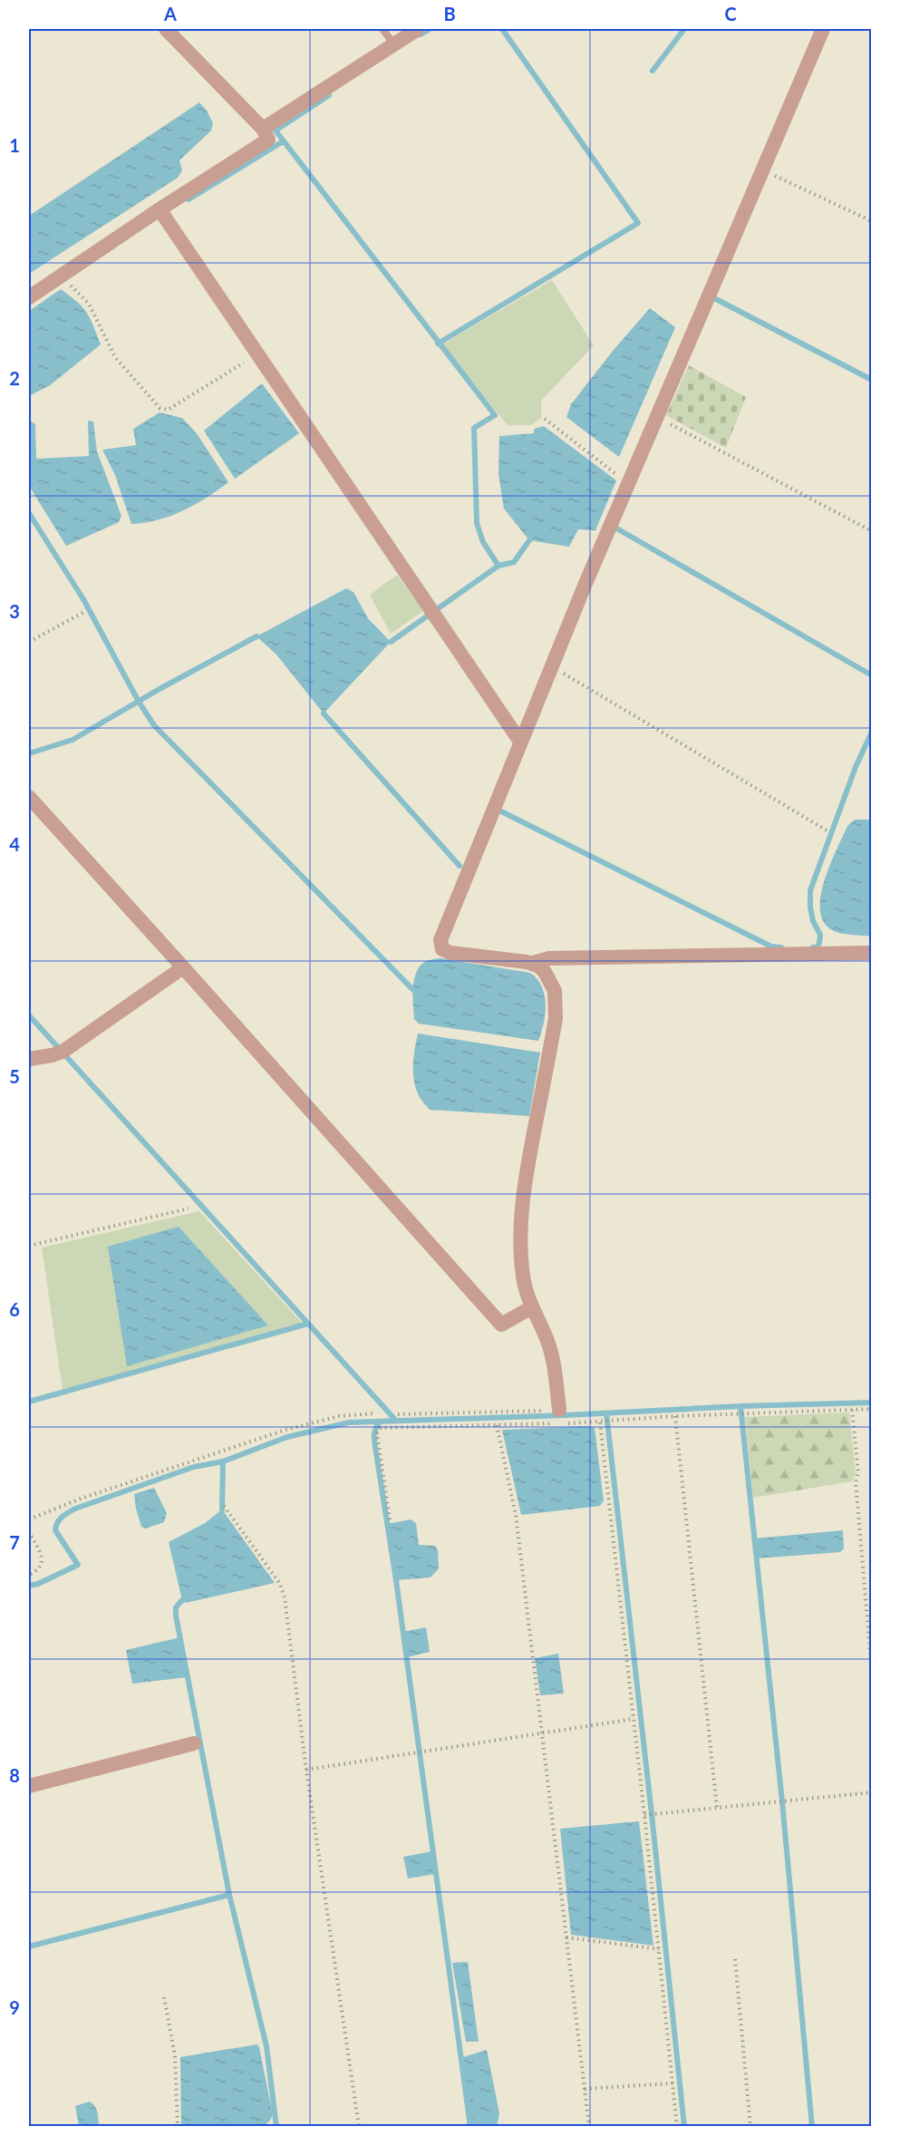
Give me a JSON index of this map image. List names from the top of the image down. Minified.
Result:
{"grid":{"columns":["A","B","C"],"rows":["1","2","3","4","5","6","7","8","9"]}}
